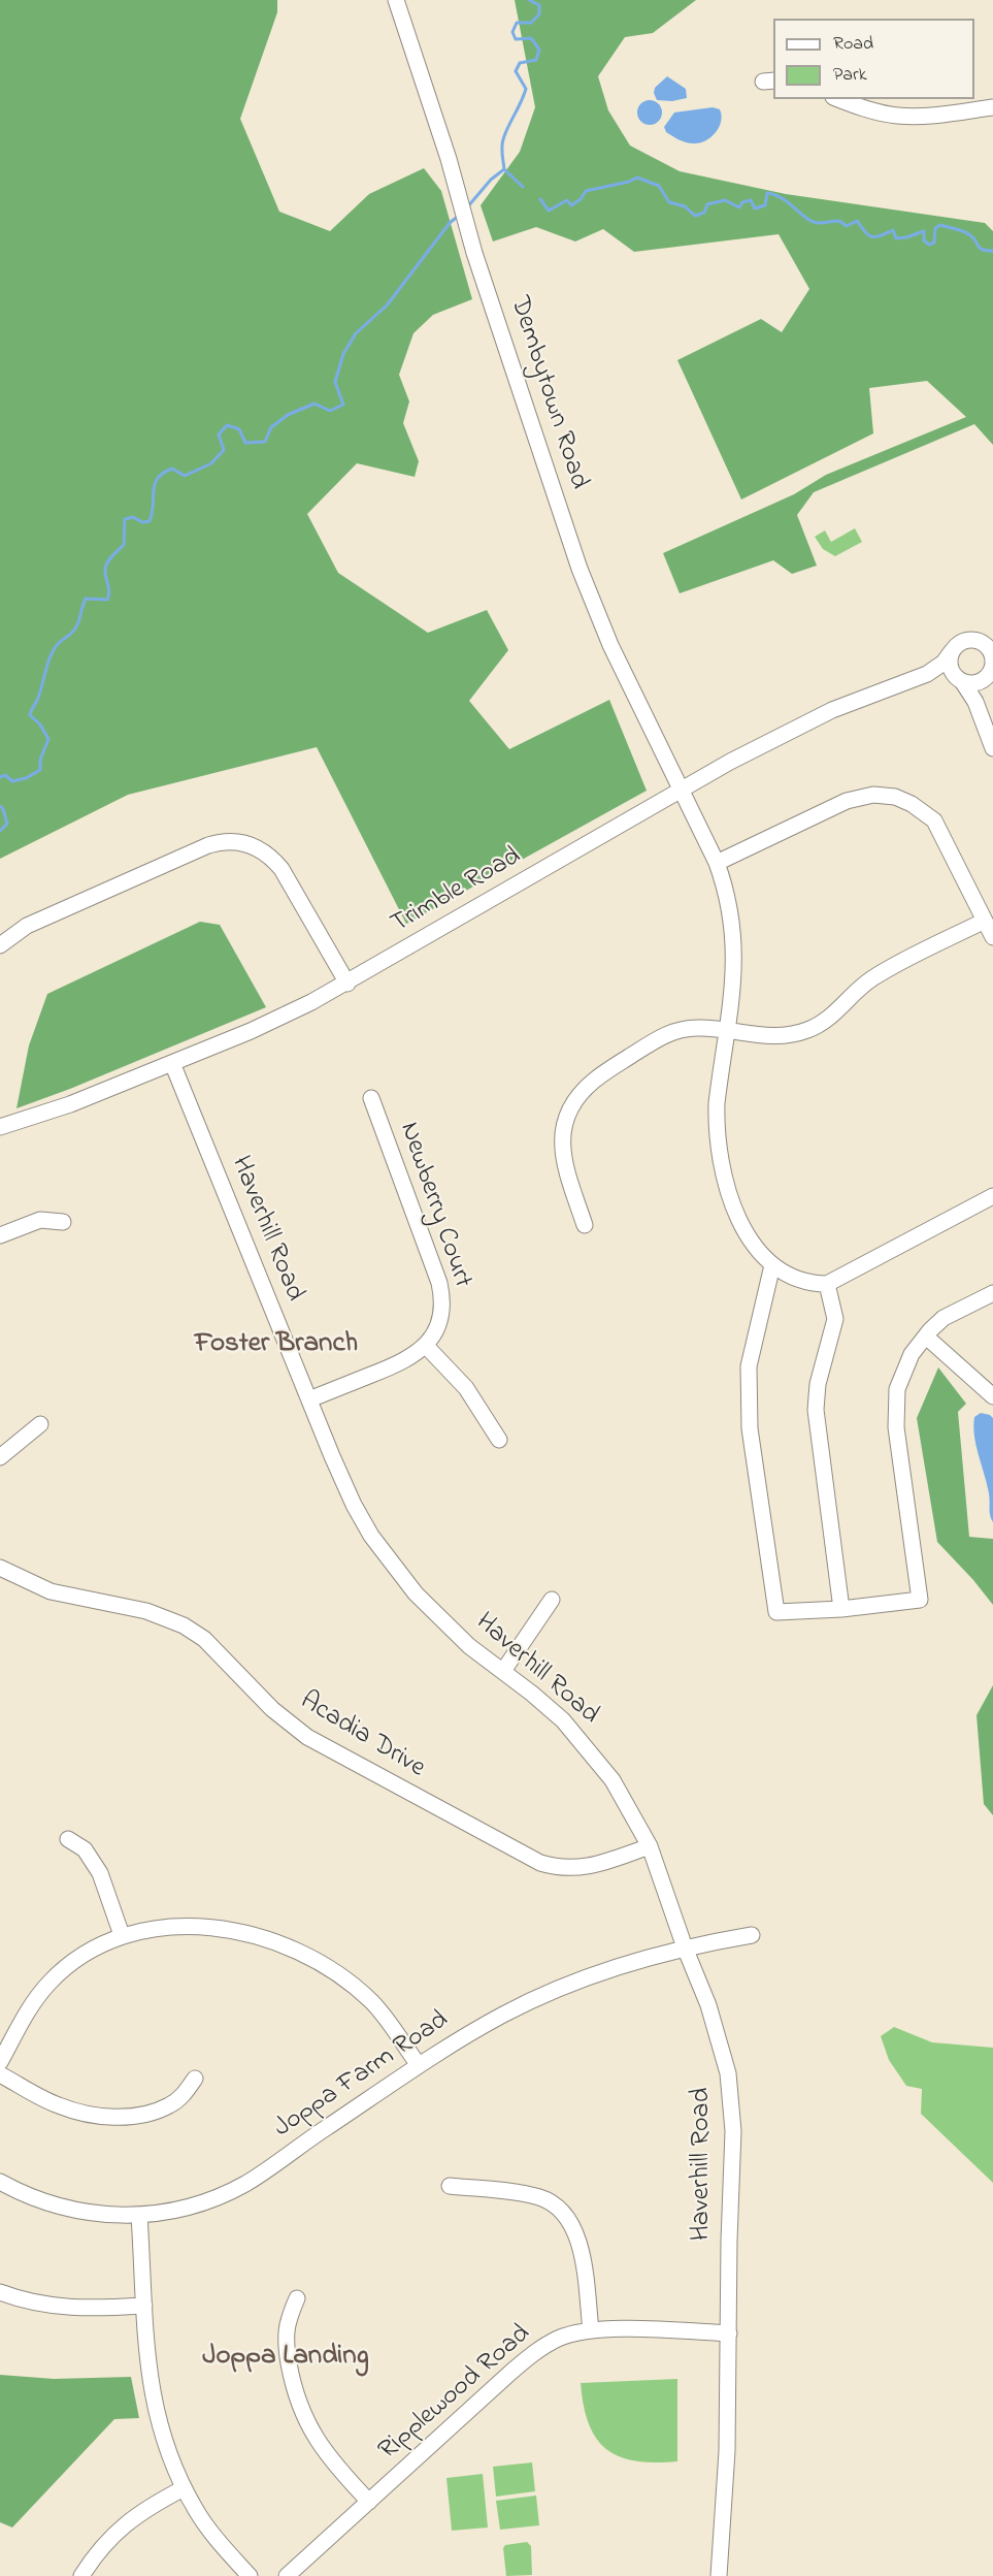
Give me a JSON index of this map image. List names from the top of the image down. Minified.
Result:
{"streets":{"street":["Dembytown Road","Trimble Road","Newberry Court","Haverhill Road","Acadia Drive","Joppa Farm Road","Ripplewood Road"]},"crossings":[["Dembytown Road","Trimble Road"],["Trimble Road","Haverhill Road"],["Newberry Court","Haverhill Road"],["Haverhill Road","Acadia Drive"],["Haverhill Road","Joppa Farm Road"],["Haverhill Road","Ripplewood Road"]],"districts":["Foster Branch","Joppa Landing"],"legend":["Road","Park"]}
